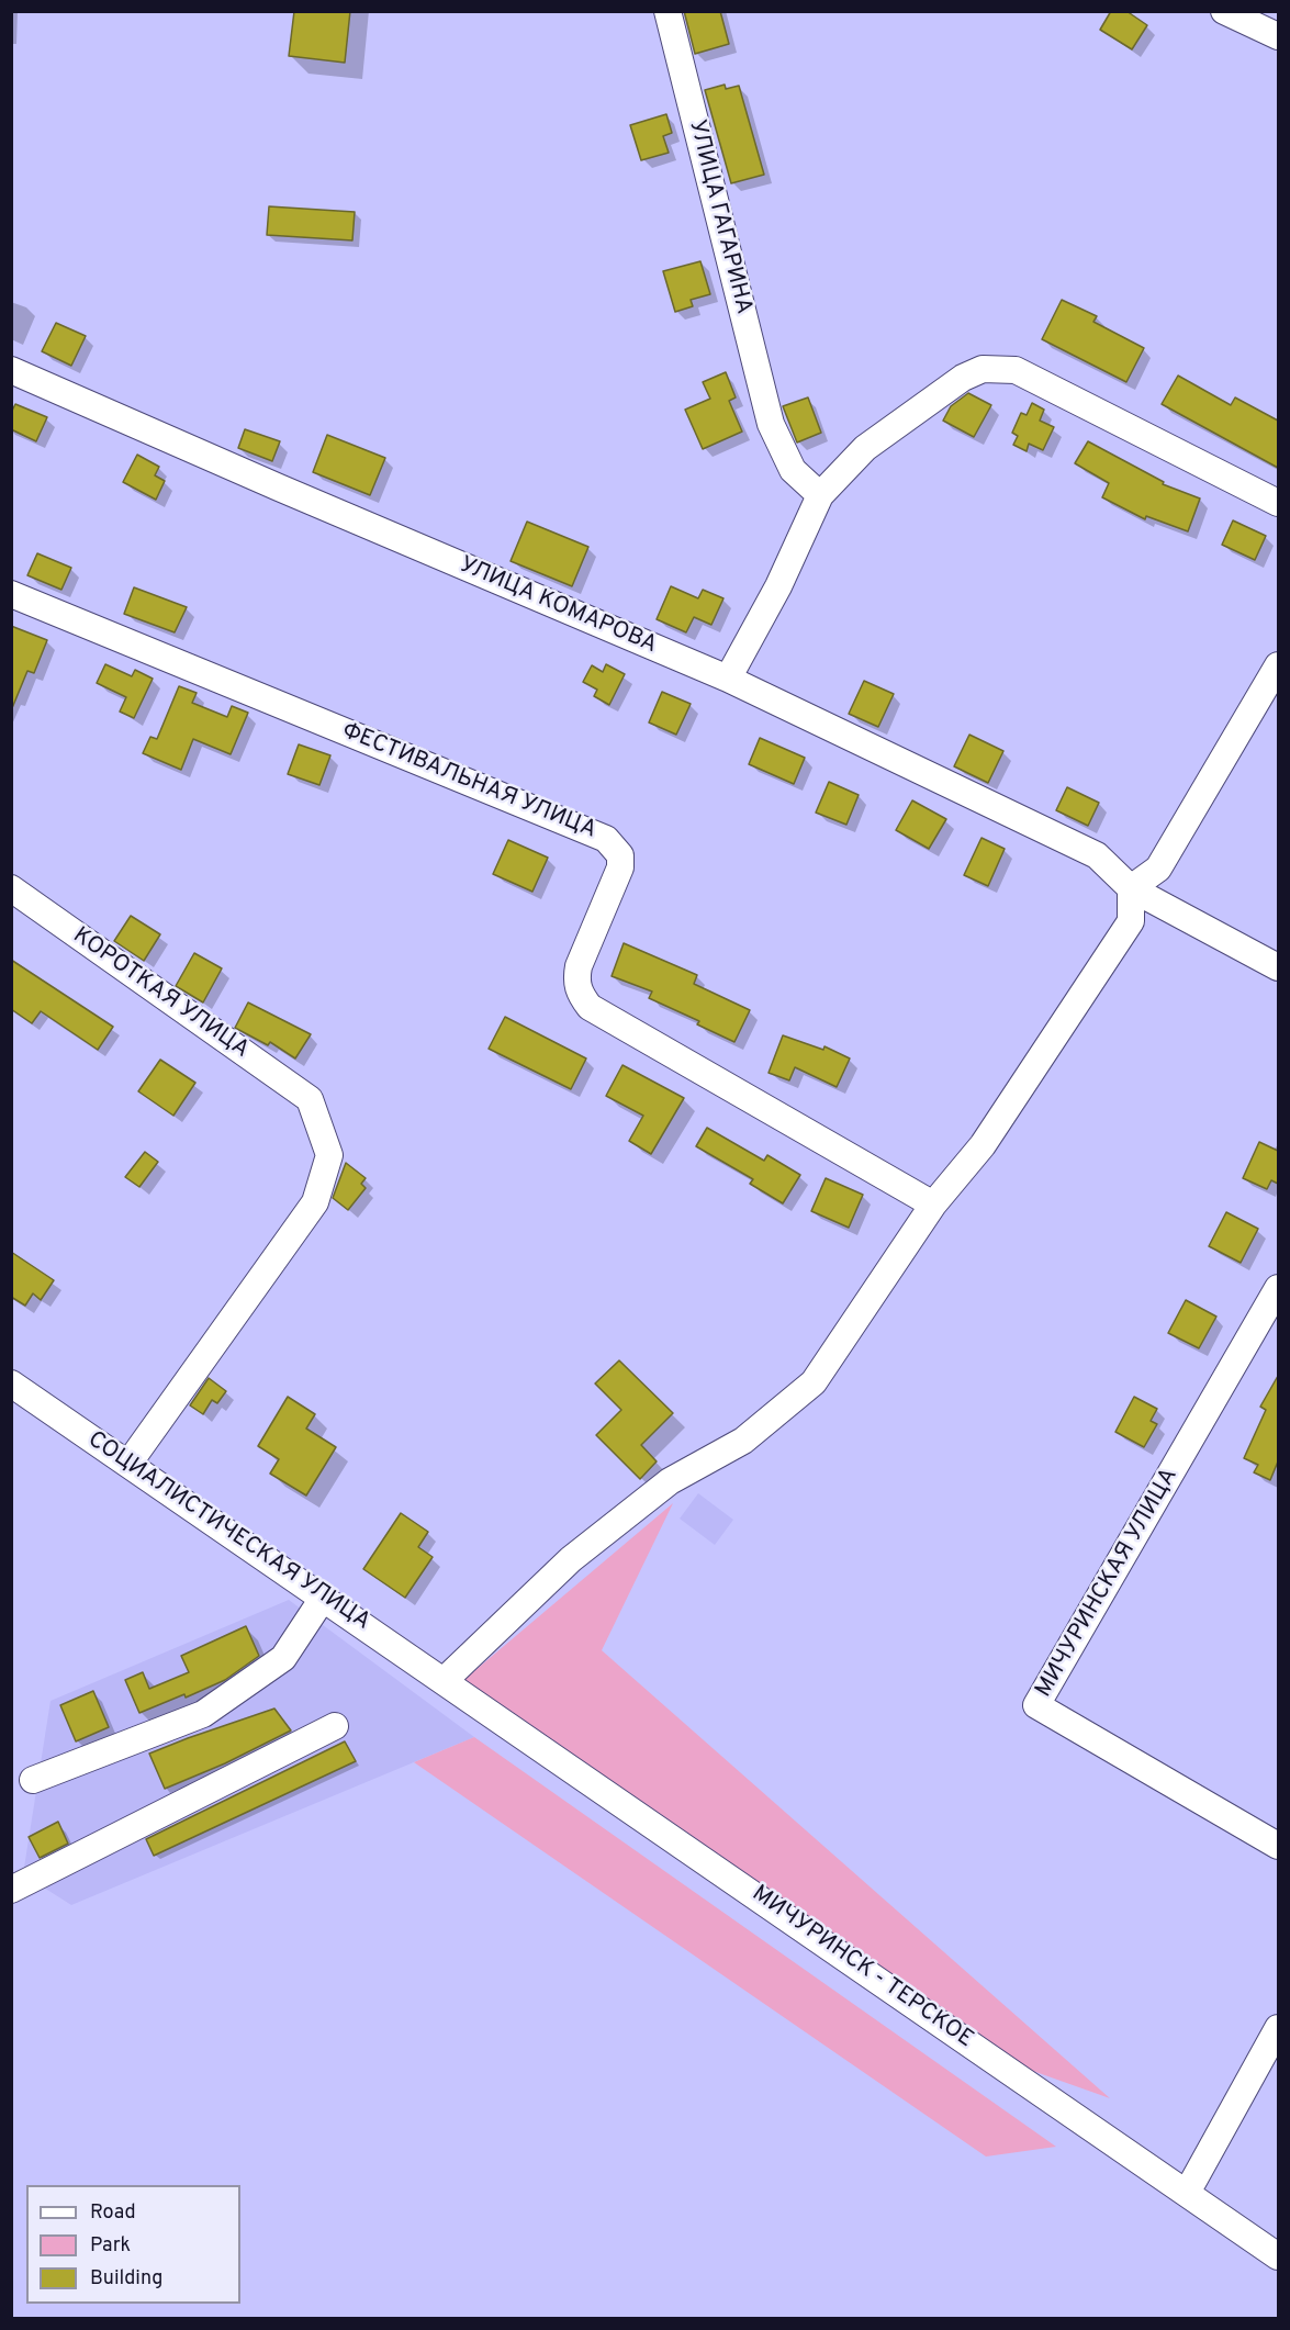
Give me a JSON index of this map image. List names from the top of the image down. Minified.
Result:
{"streets":{"street":["УЛИЦА ГАГАРИНА","УЛИЦА КОМАРОВА","ФЕСТИВАЛЬНАЯ УЛИЦА","КОРОТКАЯ УЛИЦА","СОЦИАЛИСТИЧЕСКАЯ УЛИЦА","МИЧУРИНСКАЯ УЛИЦА","МИЧУРИНСК - ТЕРСКОЕ"]},"crossings":[["КОРОТКАЯ УЛИЦА","СОЦИАЛИСТИЧЕСКАЯ УЛИЦА"],["СОЦИАЛИСТИЧЕСКАЯ УЛИЦА","МИЧУРИНСК - ТЕРСКОЕ"]],"legend":["Road","Park","Building"]}
